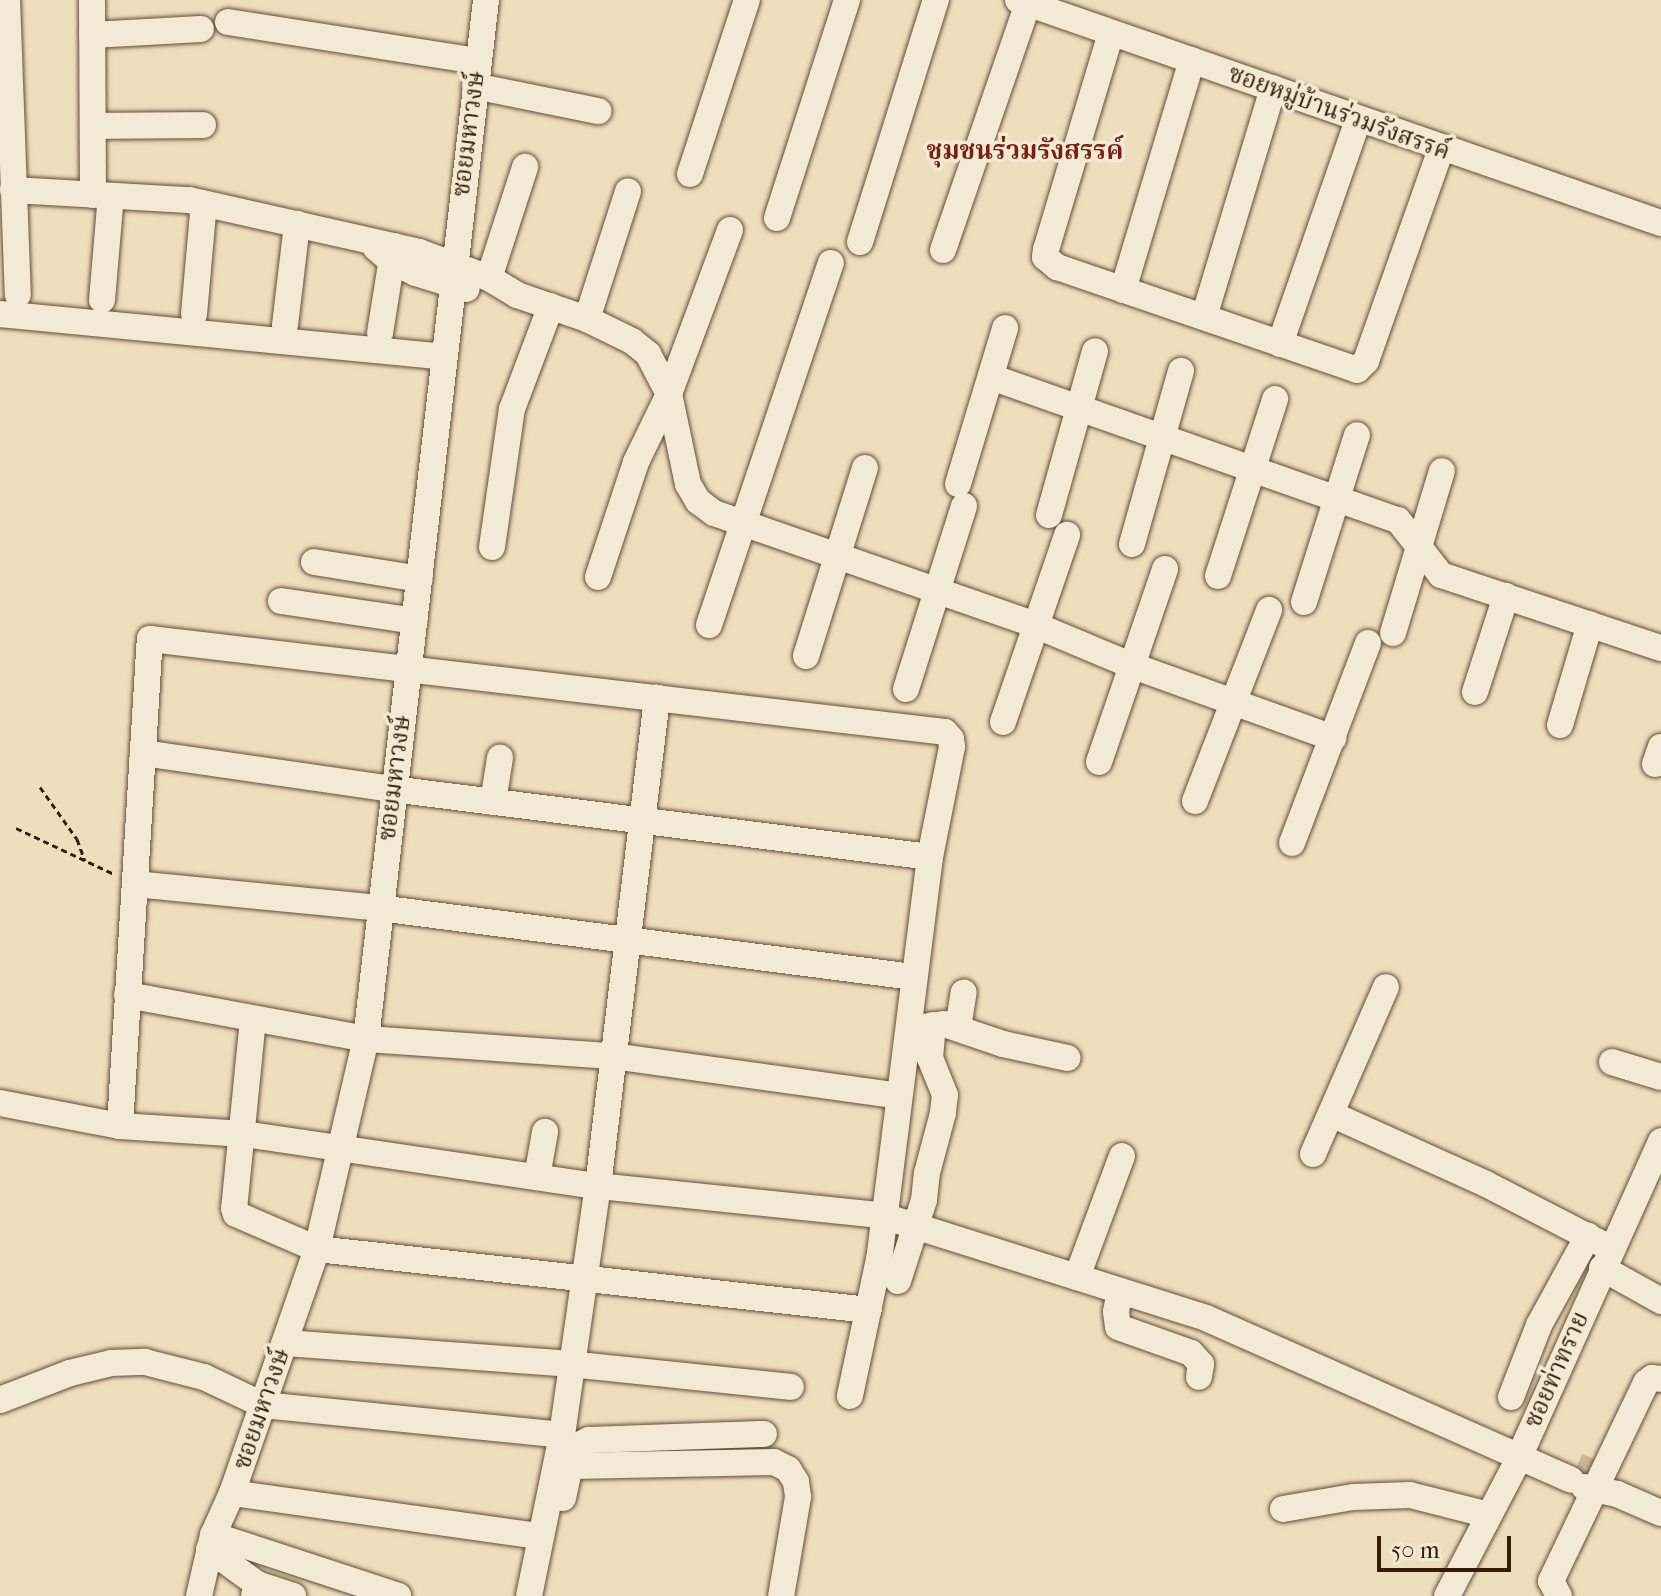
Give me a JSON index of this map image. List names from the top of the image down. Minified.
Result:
{"streets":{"street":["ซอยหมู่บ้านร่วมรังสรรค์","ซอยมหาวงษ์","ซอยท่าทราย"]},"districts":["ชุมชนร่วมรังสรรค์"],"scale_bar":"50 m"}
